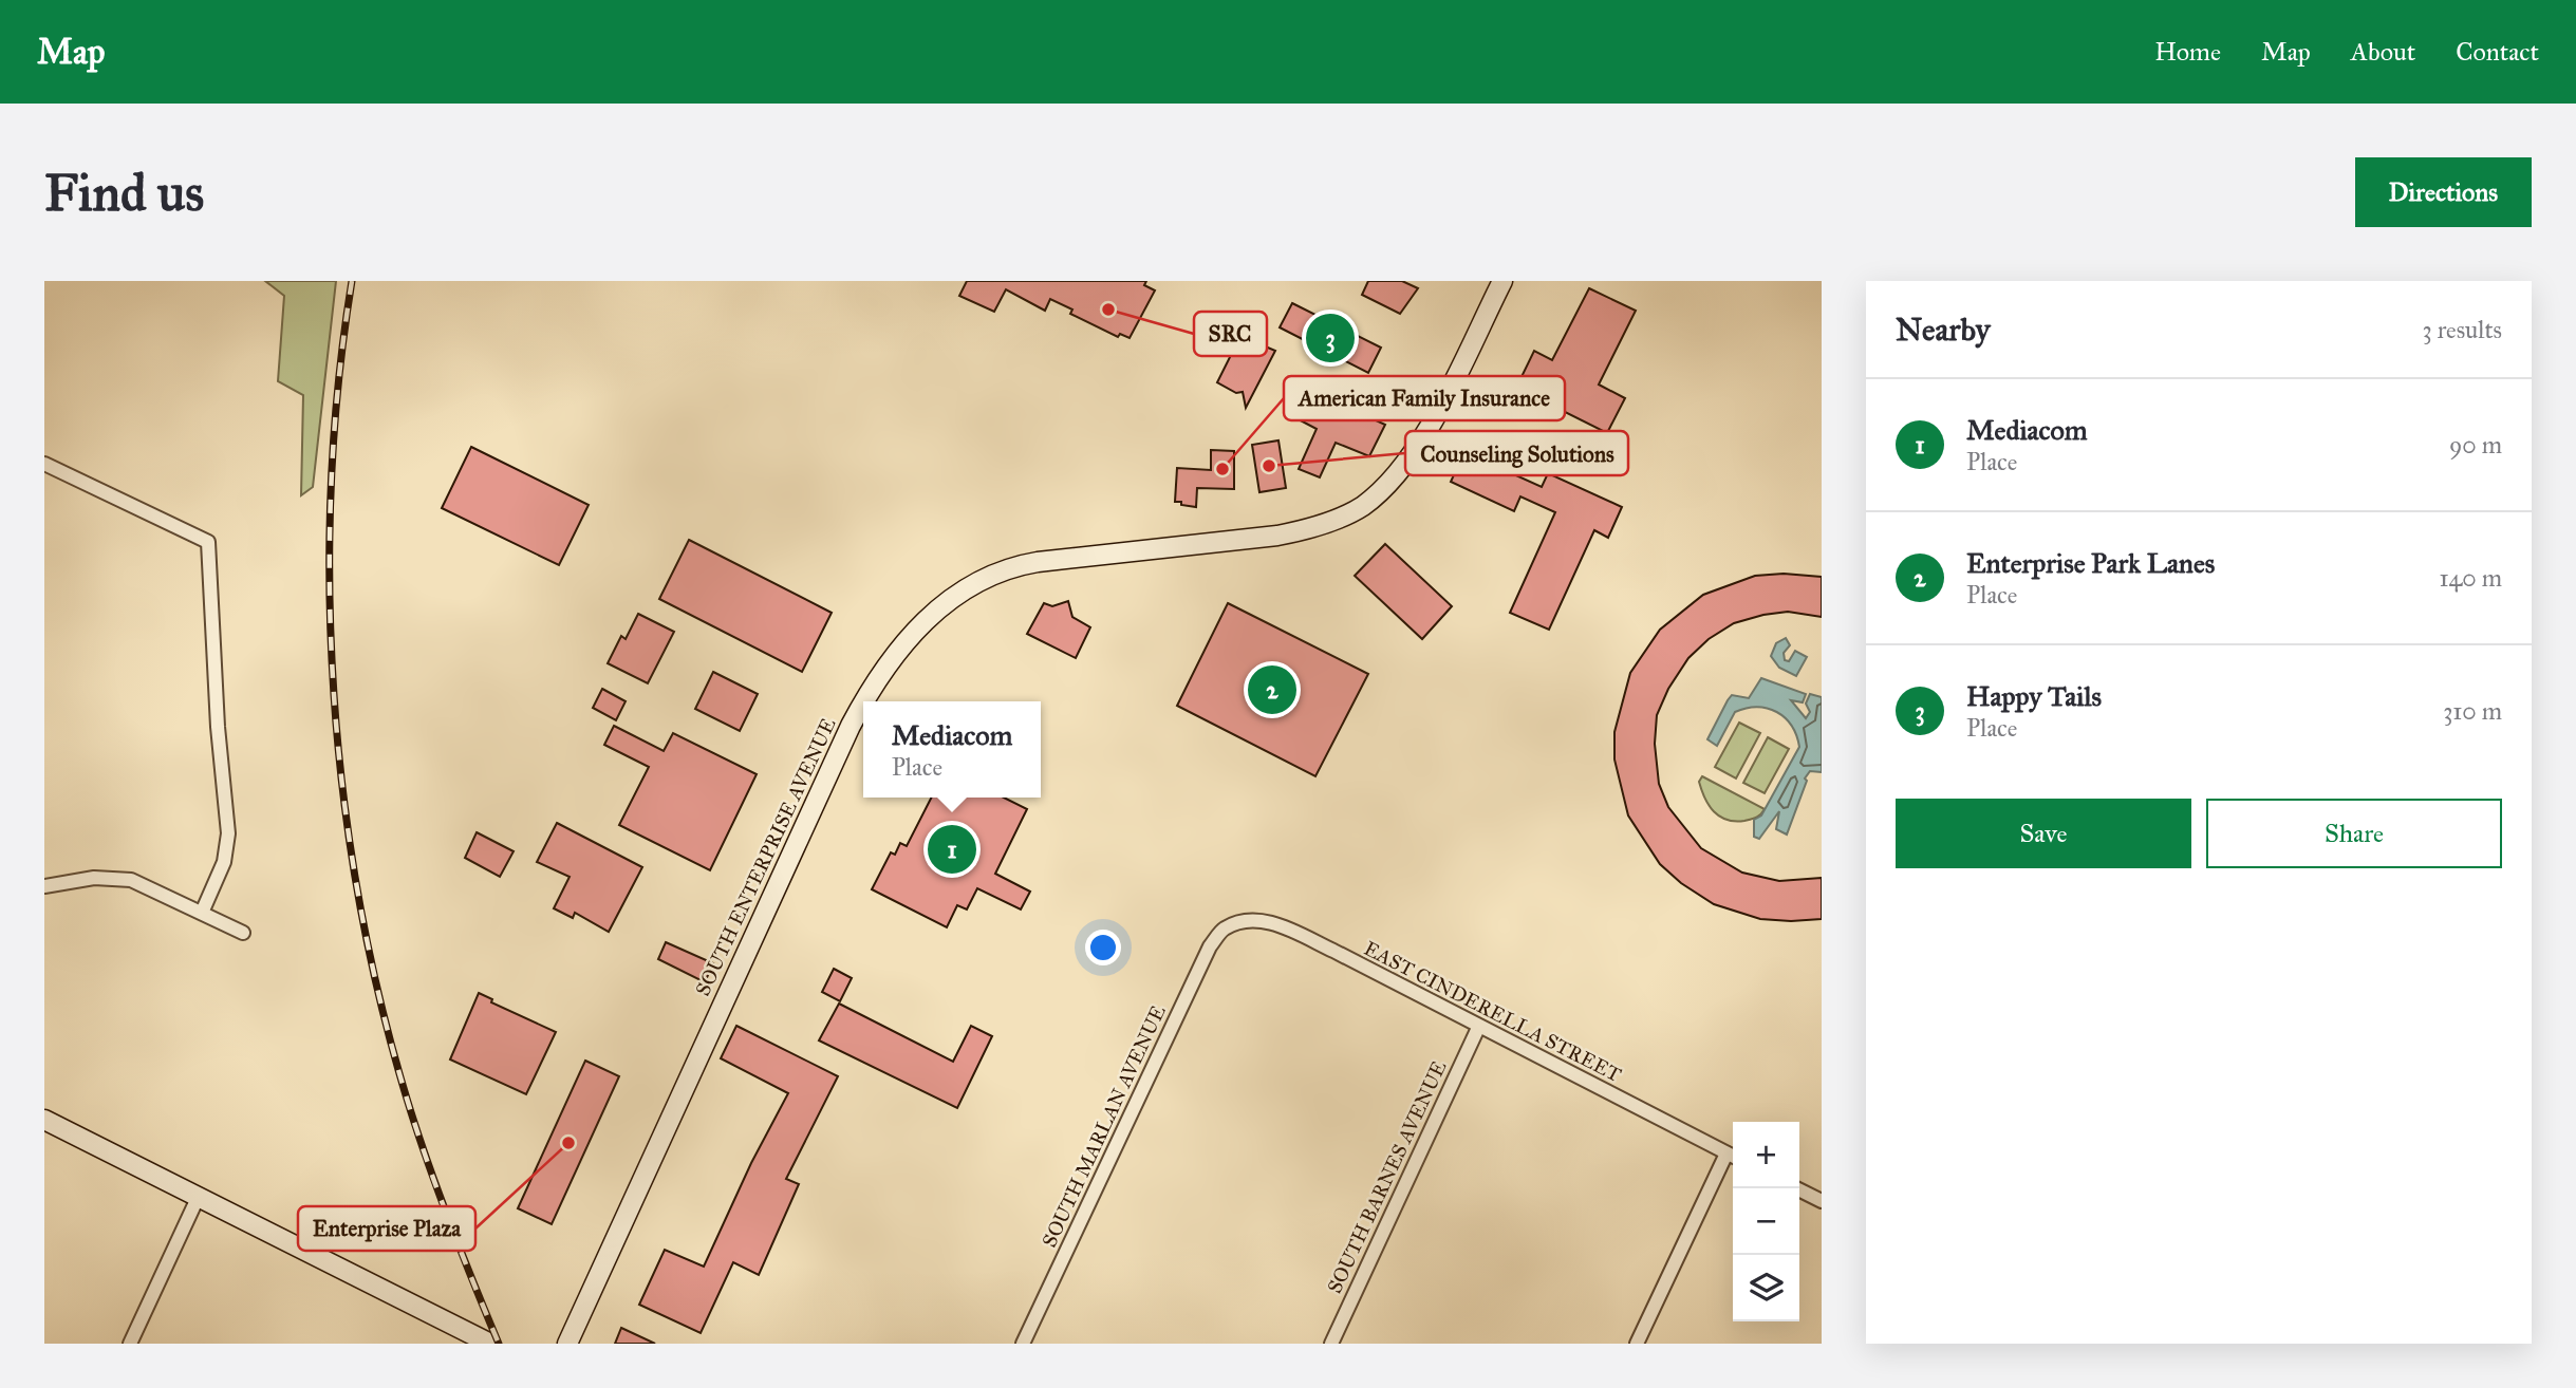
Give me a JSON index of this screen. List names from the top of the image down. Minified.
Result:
{"streets":{"street":["SOUTH ENTERPRISE AVENUE","EAST CINDERELLA STREET","SOUTH MARLAN AVENUE","SOUTH BARNES AVENUE"]},"crossings":[["EAST CINDERELLA STREET","SOUTH MARLAN AVENUE"],["EAST CINDERELLA STREET","SOUTH BARNES AVENUE"]],"places":["SRC","Counseling Solutions","American Family Insurance","Enterprise Plaza"],"page":{"header":"Map","nav":["Home","Map","About","Contact"],"buttons":["Directions",["Save","Share"]],"title":"Find us","heading":["Nearby","3 results"],"pins":["3","2","1"],"list":[{"mark":"1","name":"Mediacom","note":"Place","value":"90 m"},{"mark":"2","name":"Enterprise Park Lanes","note":"Place","value":"140 m"},{"mark":"3","name":"Happy Tails","note":"Place","value":"310 m"}],"popup":["Mediacom","Place"],"map_buttons":["+","−"]}}
